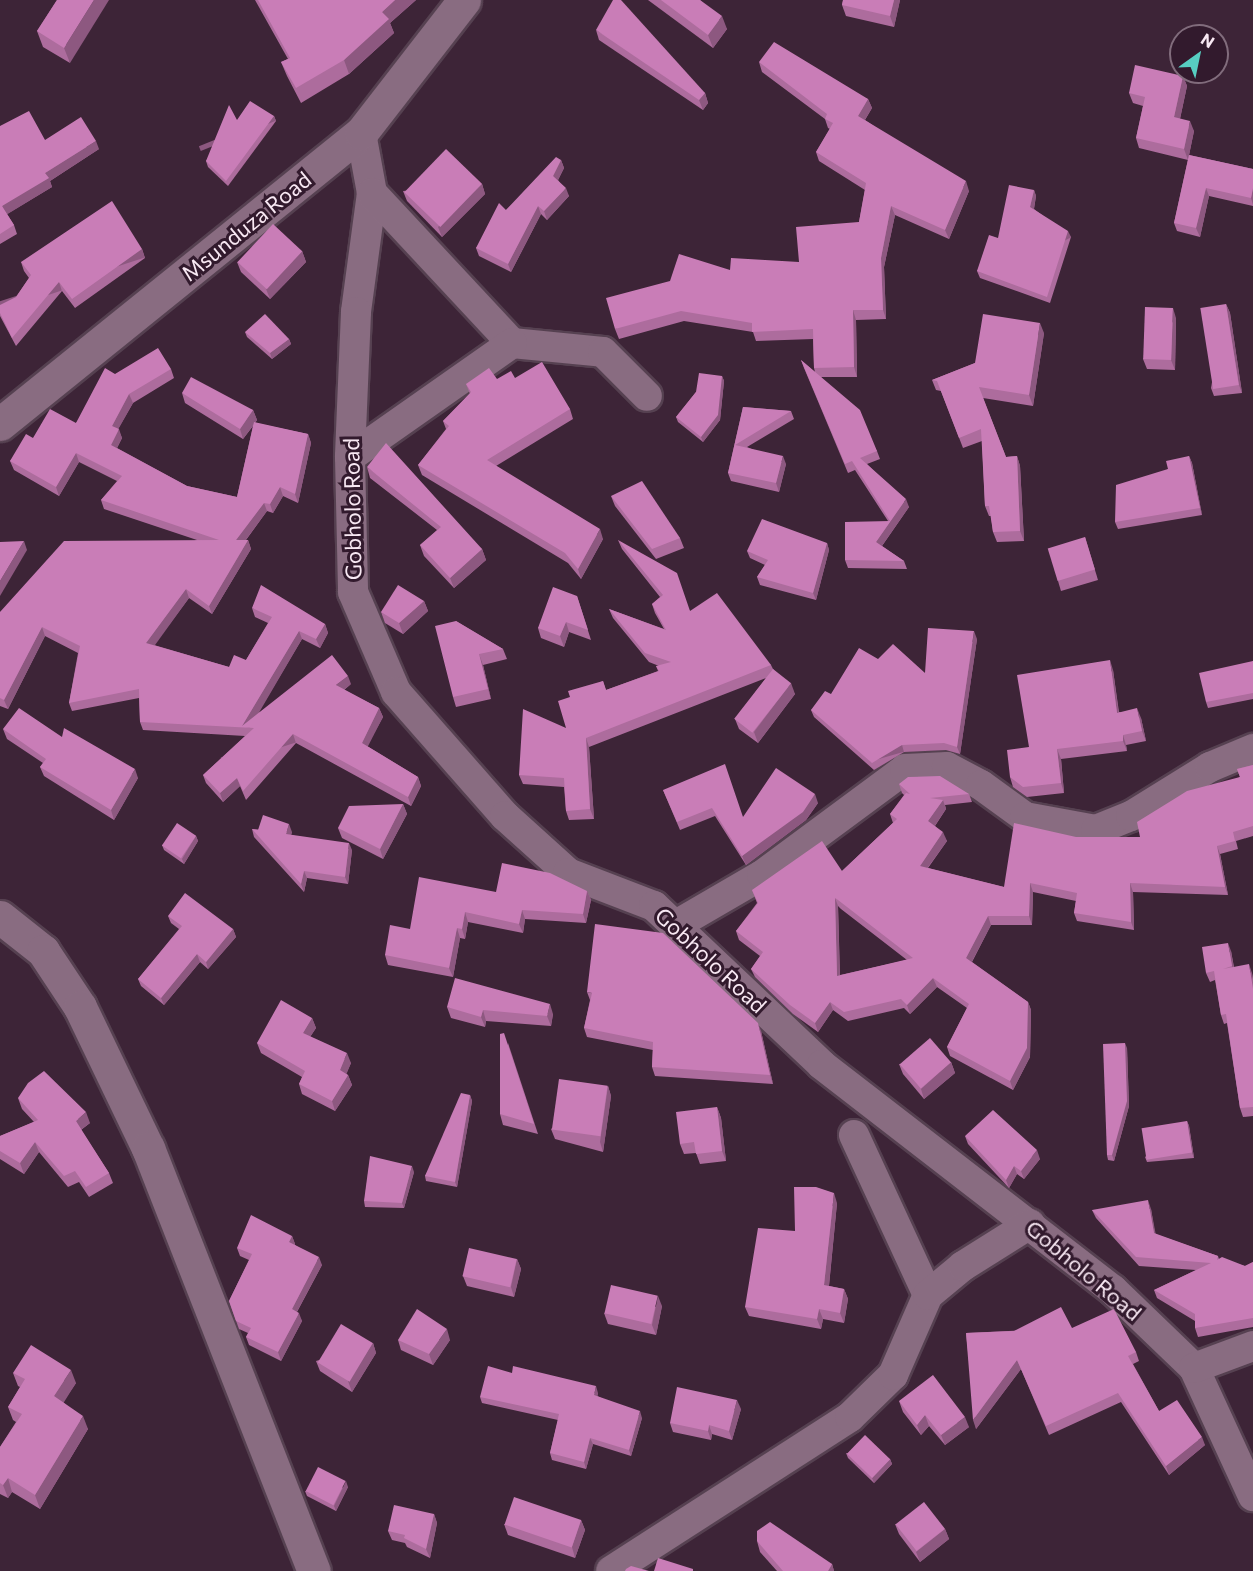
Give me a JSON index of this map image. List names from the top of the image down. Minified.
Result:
{"streets":{"street":["Msunduza Road","Gobholo Road"]},"crossings":[["Msunduza Road","Gobholo Road"]],"north":"top right"}
